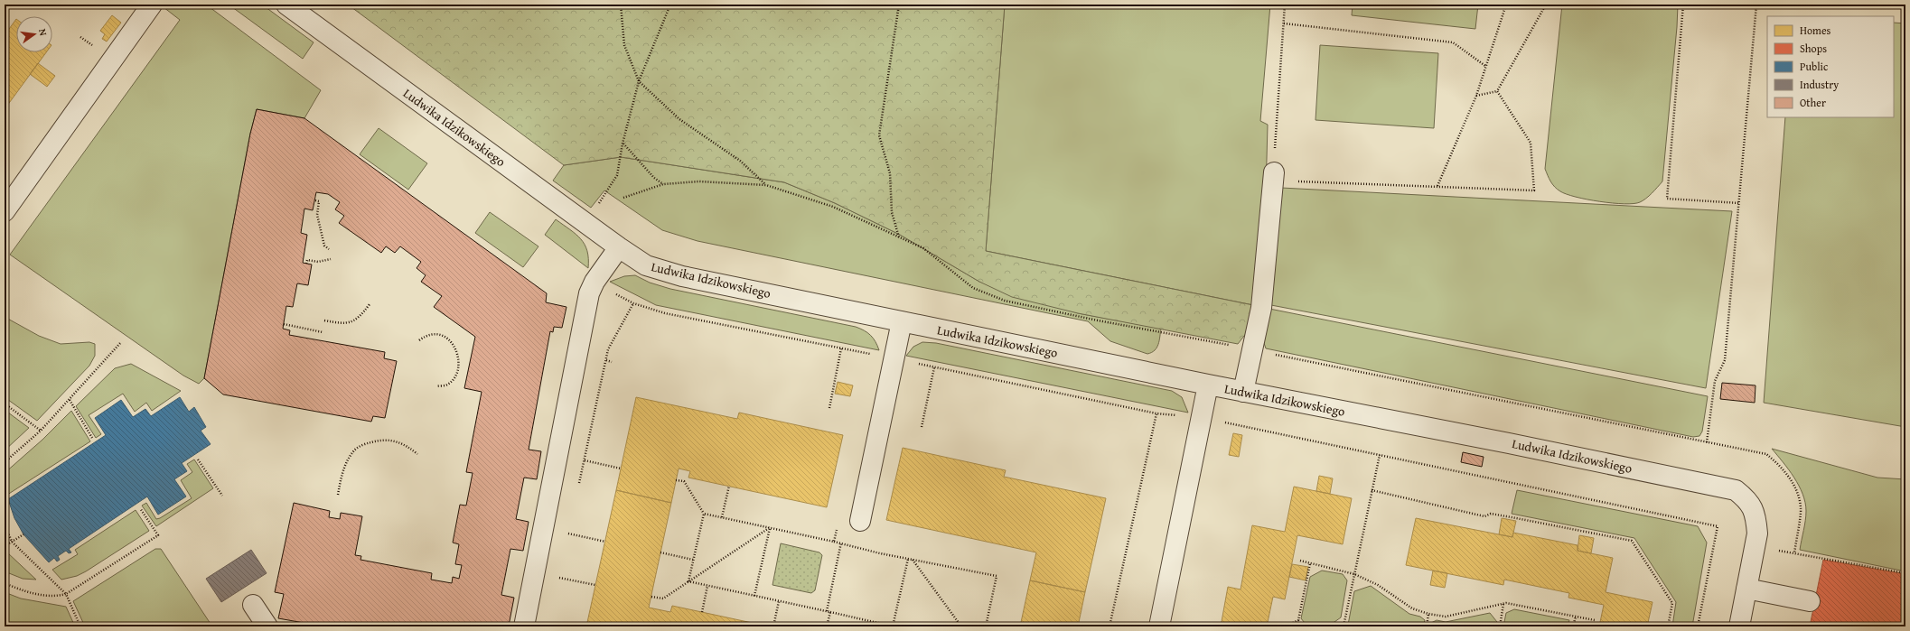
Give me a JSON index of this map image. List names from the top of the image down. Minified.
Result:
{"streets":{"street":["Ludwika Idzikowskiego"]},"legend":["Homes","Shops","Public","Industry","Other"],"north":"right"}
